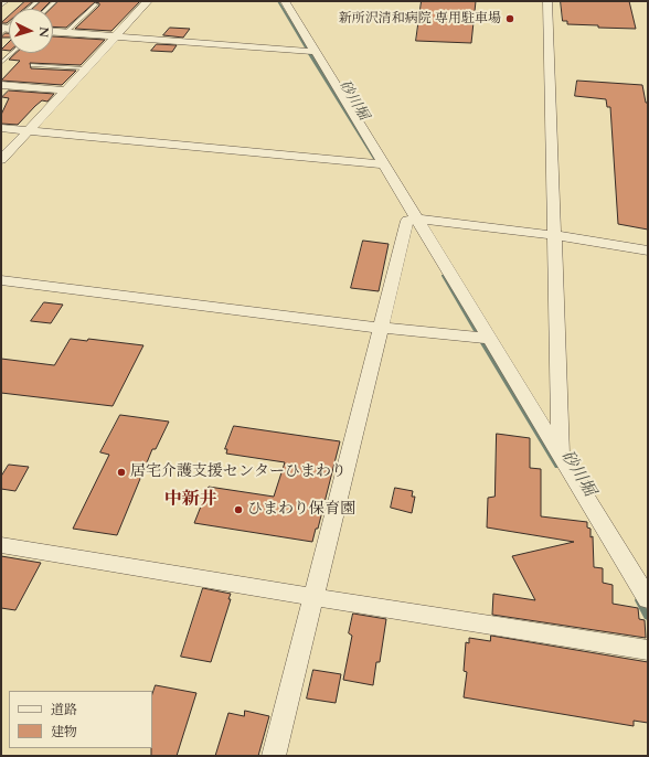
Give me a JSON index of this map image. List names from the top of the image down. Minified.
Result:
{"districts":["中新井"],"water":["砂川堀"],"places":["新所沢清和病院 専用駐車場","居宅介護支援センターひまわり","ひまわり保育園"],"legend":["道路","建物"],"north":"right"}
